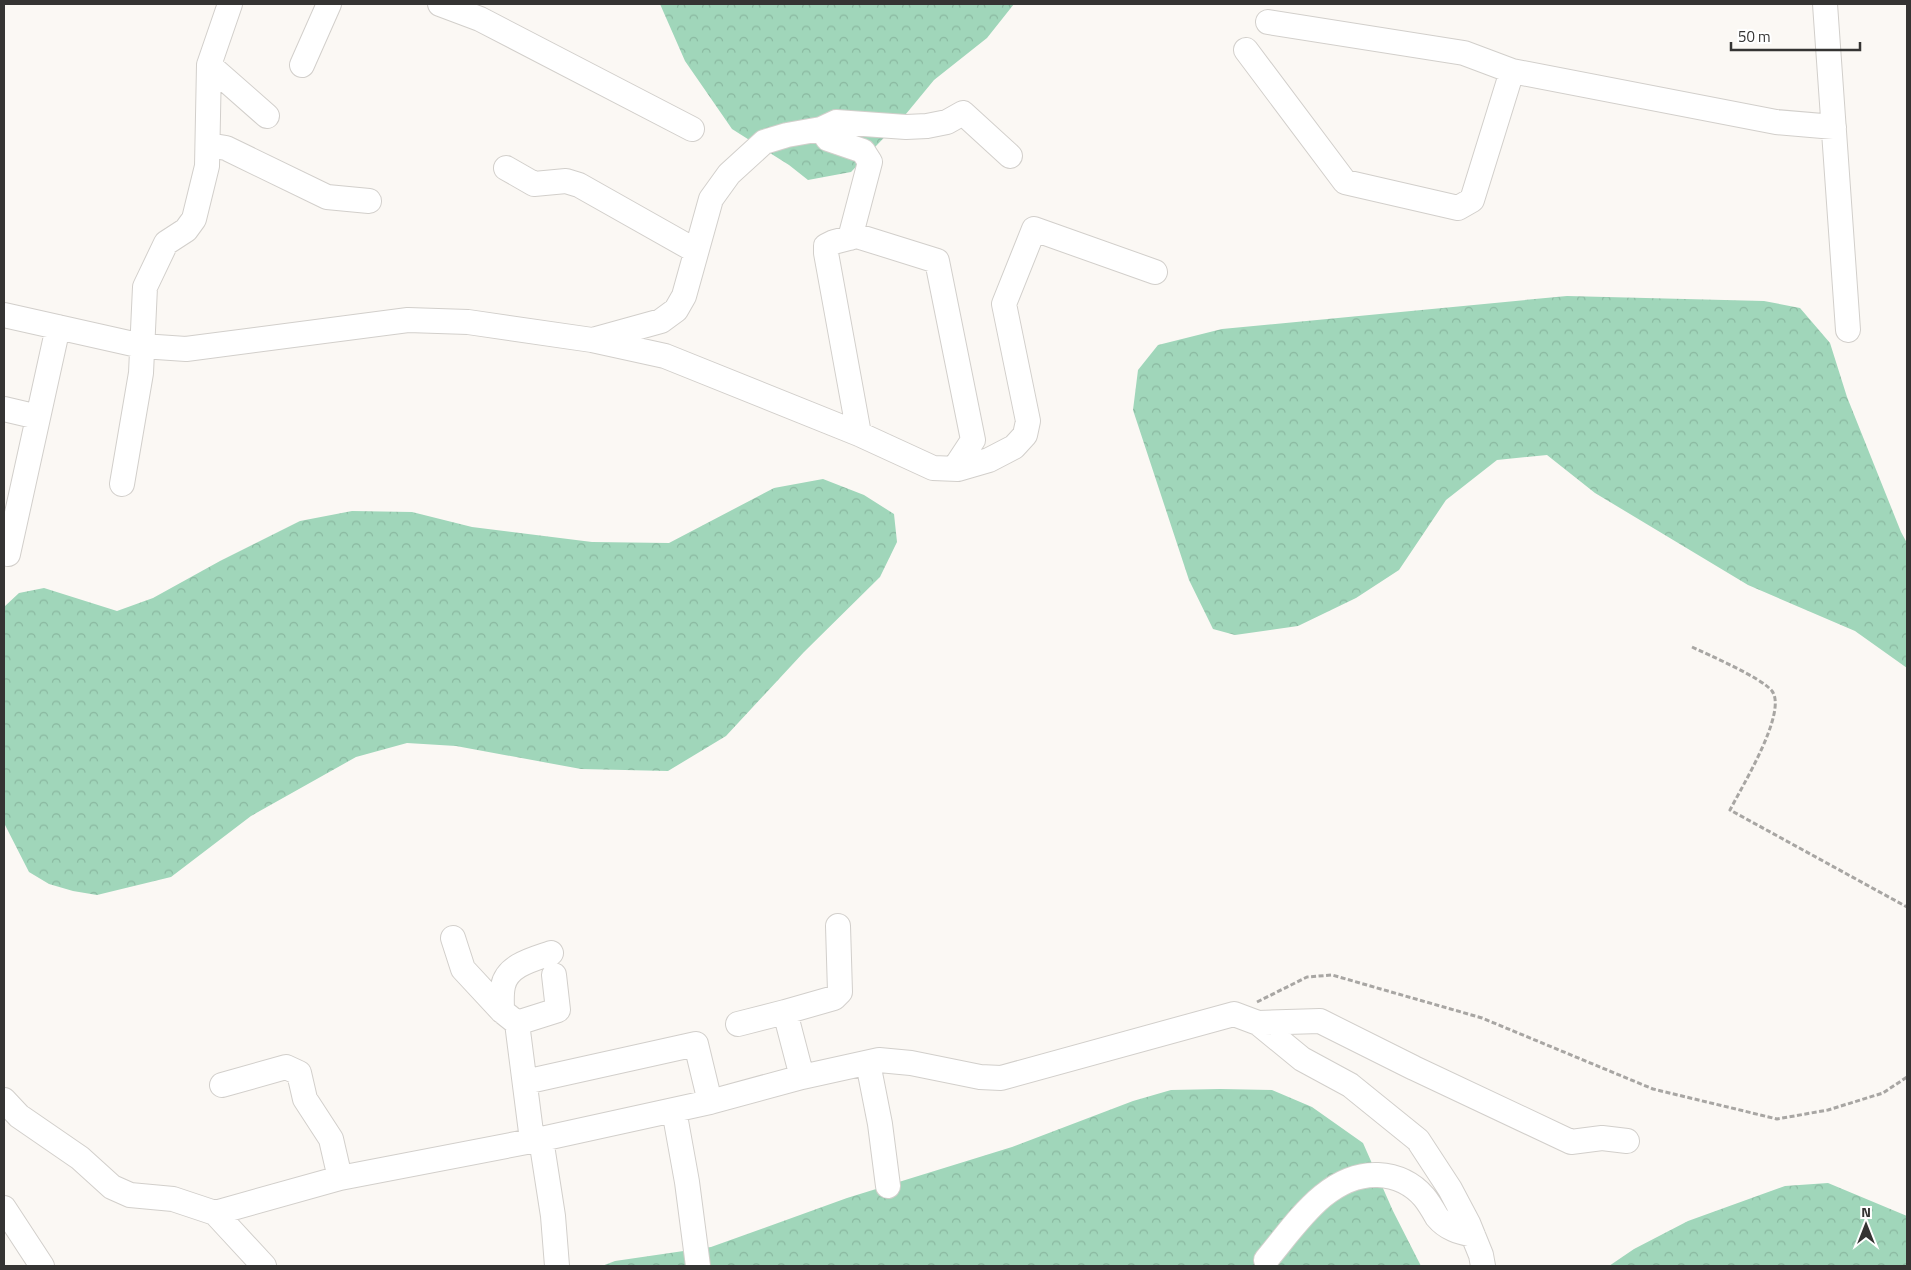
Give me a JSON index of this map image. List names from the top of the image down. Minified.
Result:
{"scale_bar":"50 m","north":"top"}
